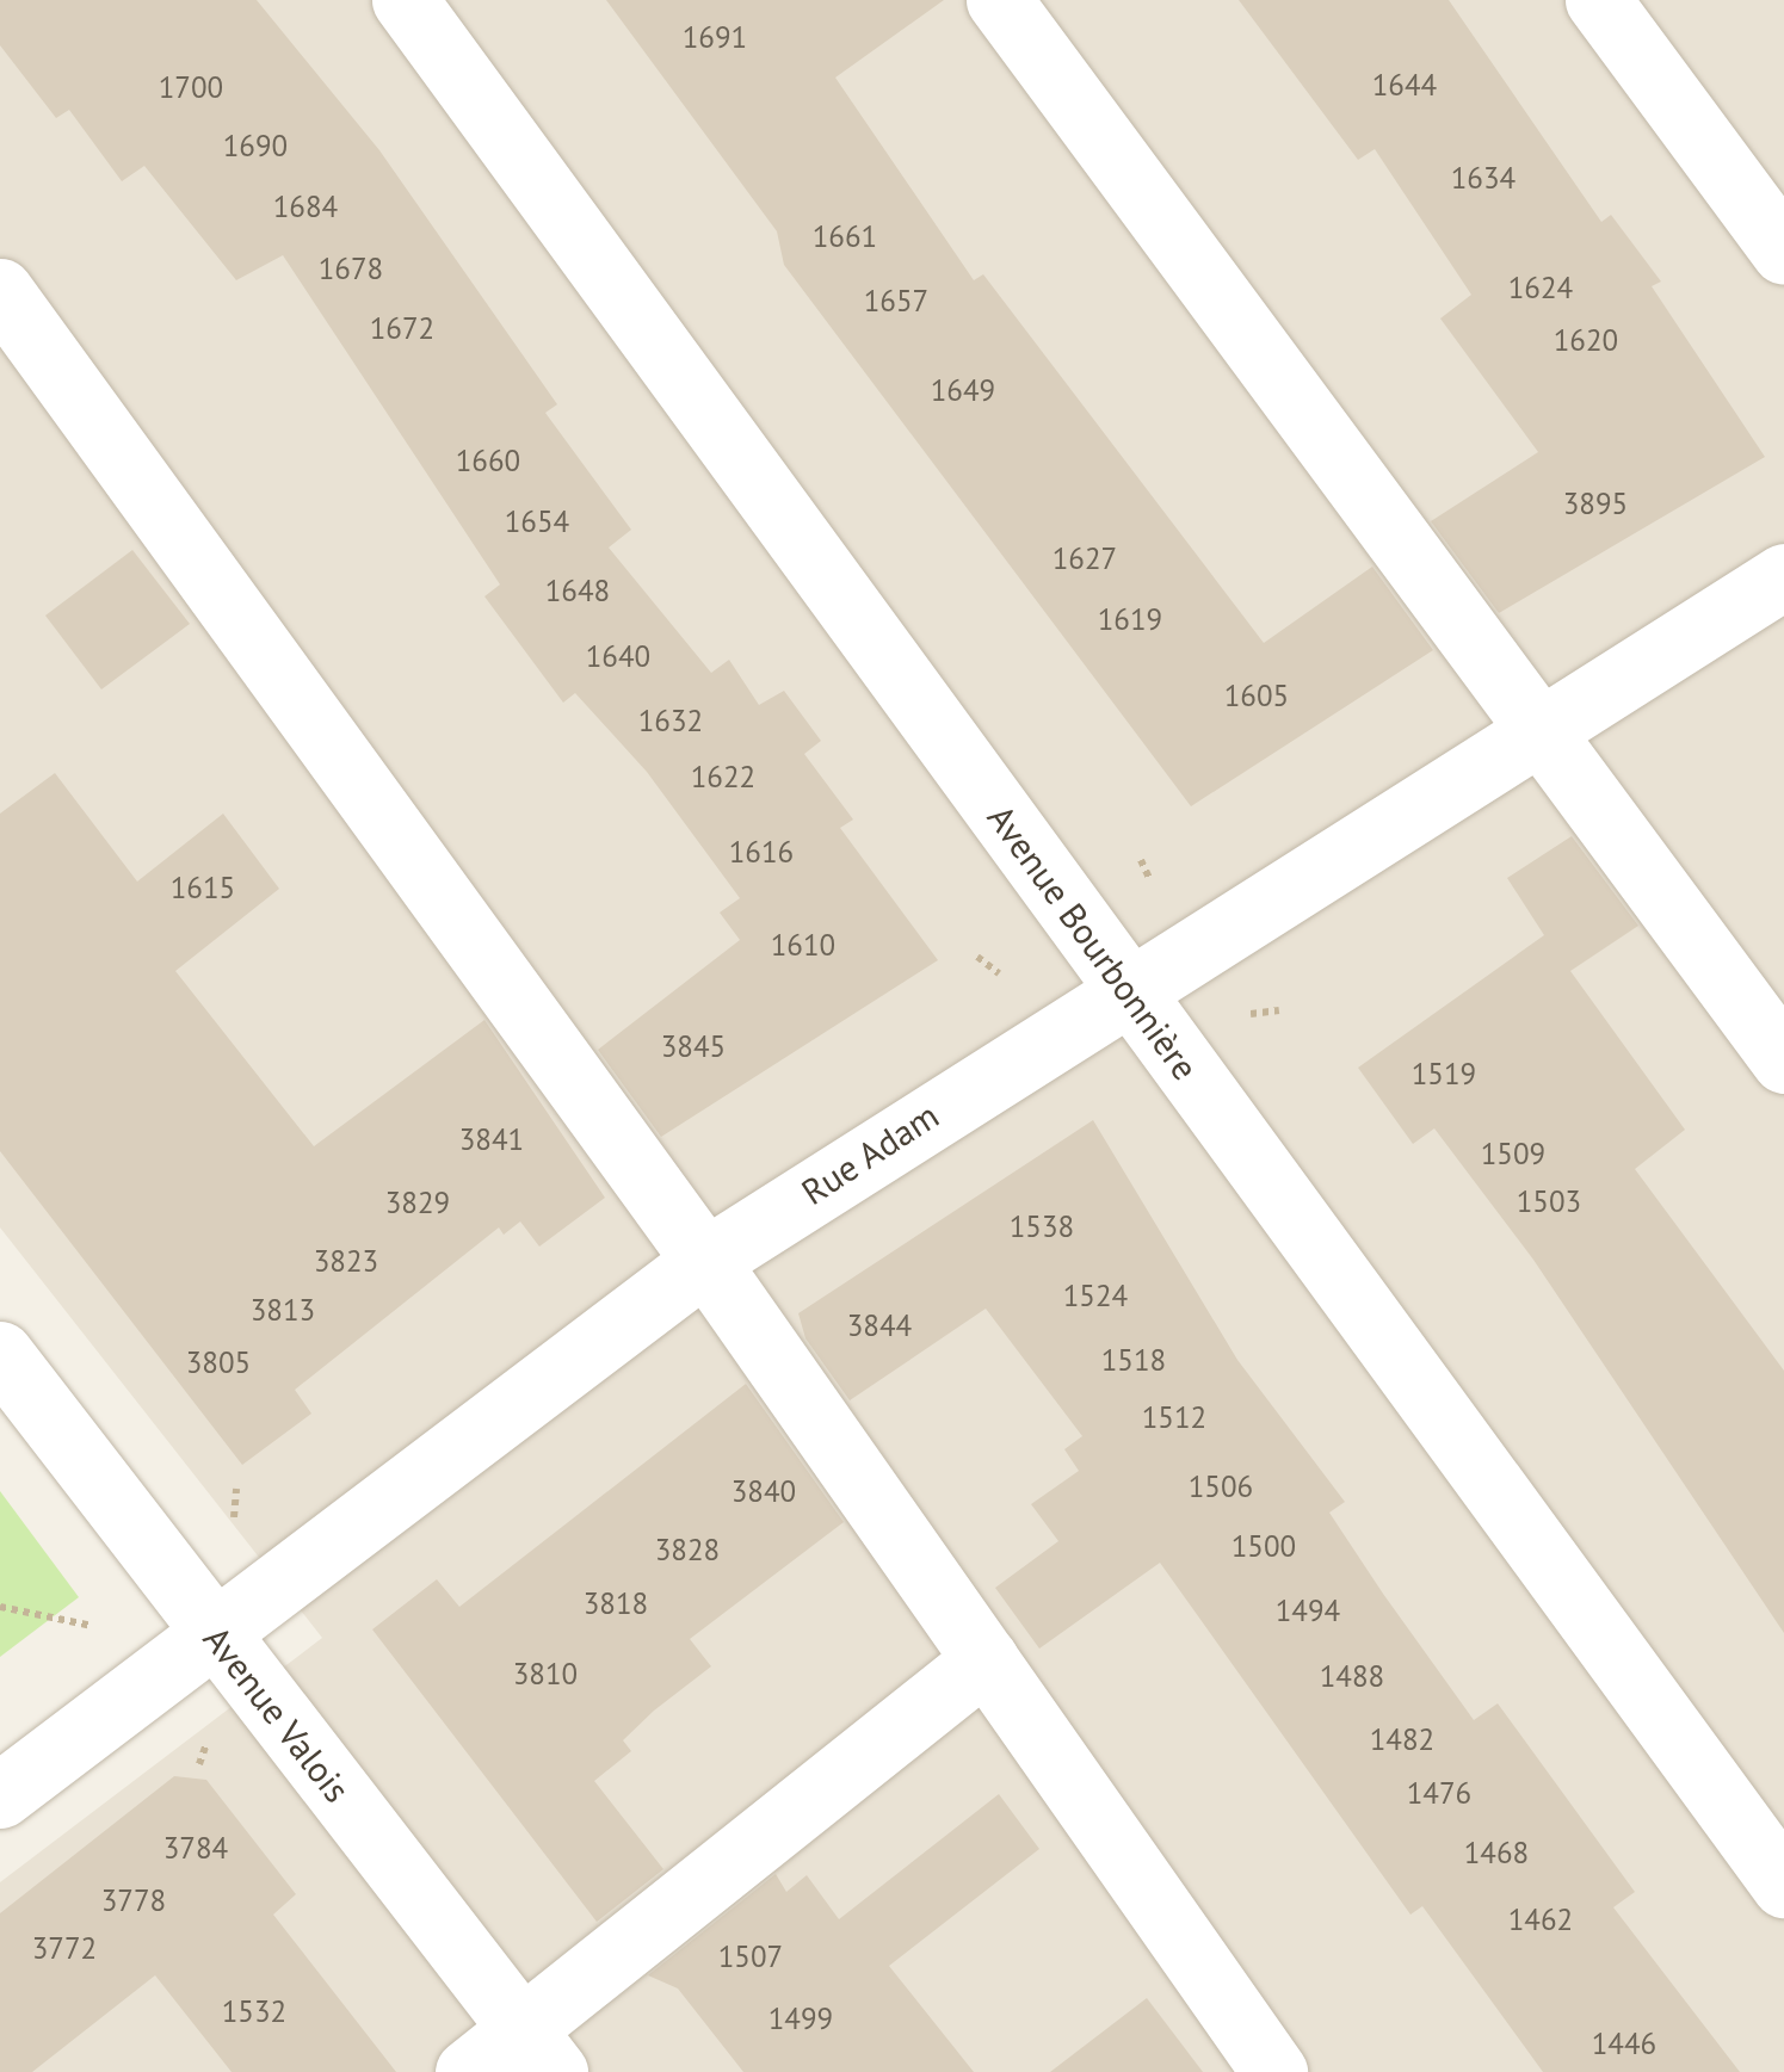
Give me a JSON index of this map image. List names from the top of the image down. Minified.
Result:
{"streets":{"street":["Avenue Bourbonnière","Rue Adam","Avenue Valois"]},"crossings":[["Avenue Bourbonnière","Rue Adam"],["Rue Adam","Avenue Valois"]],"house_numbers":["1691","1644","1700","1690","1634","1684","1661","1678","1624","1657","1672","1620","1649","1660","3895","1654","1627","1648","1619","1640","1605","1632","1622","1616","1615","1610","3845","1519","3841","1509","1503","3829","1538","3823","1524","3813","3844","1518","3805","1512","1506","3840","1500","3828","3818","1494","3810","1488","1482","1476","3784","1468","3778","1462","3772","1507","1532","1499","1446"]}
